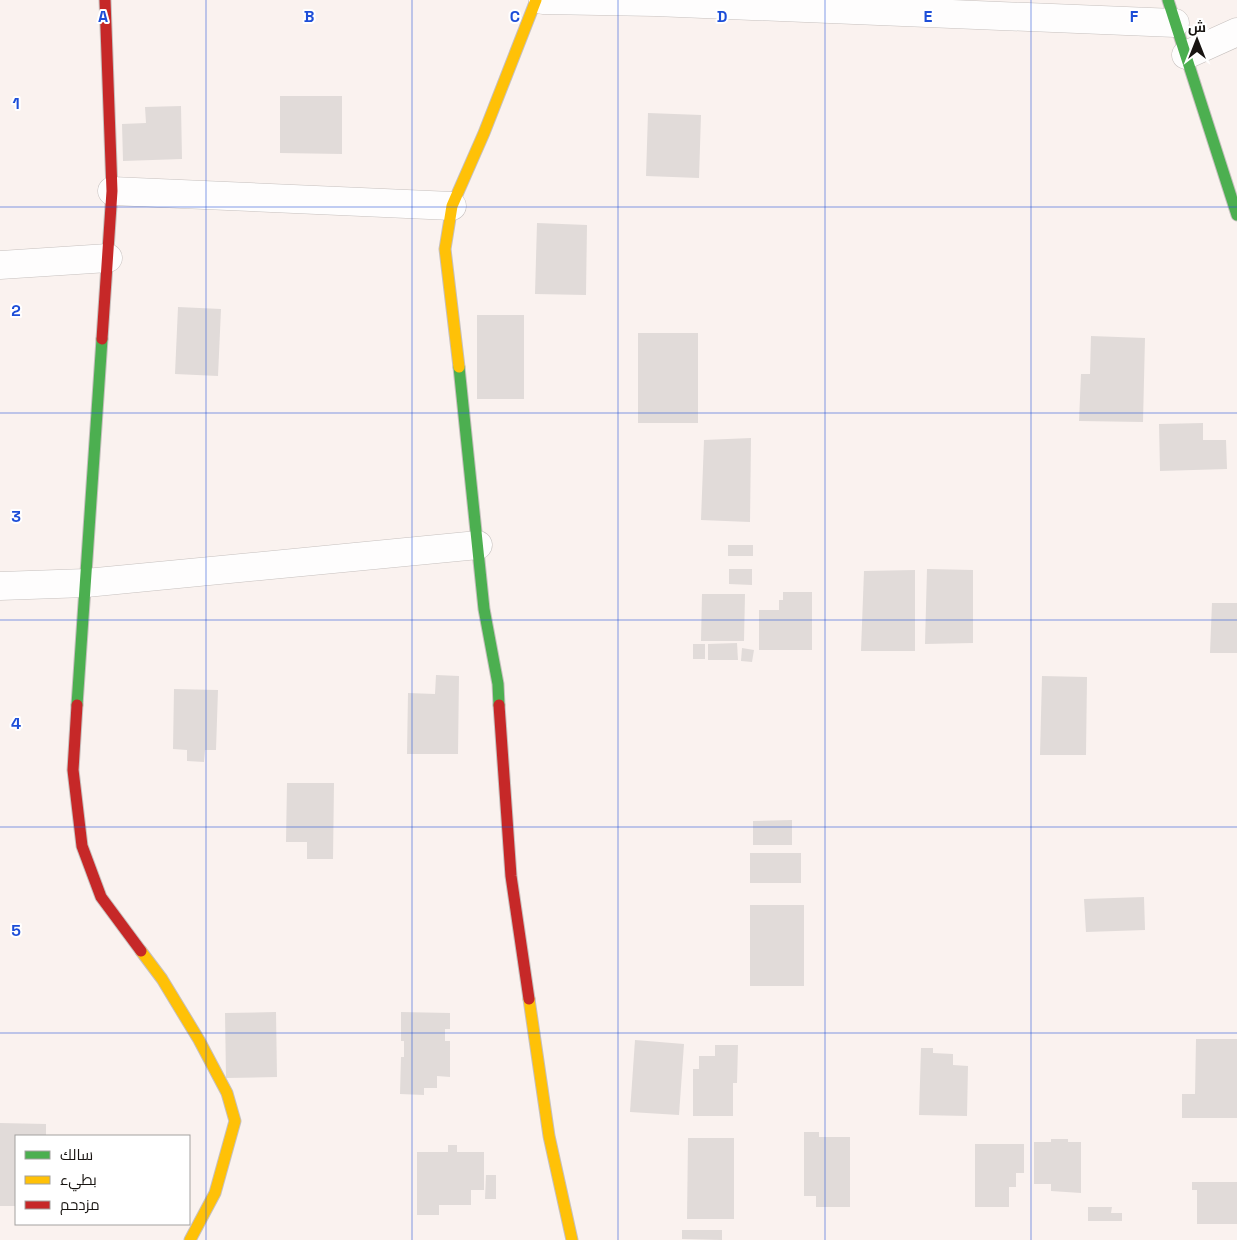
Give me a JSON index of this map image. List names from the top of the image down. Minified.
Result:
{"legend":["سالك","بطيء","مزدحم"],"north":"top","grid":{"columns":["A","B","C","D","E","F"],"rows":["1","2","3","4","5"]}}
